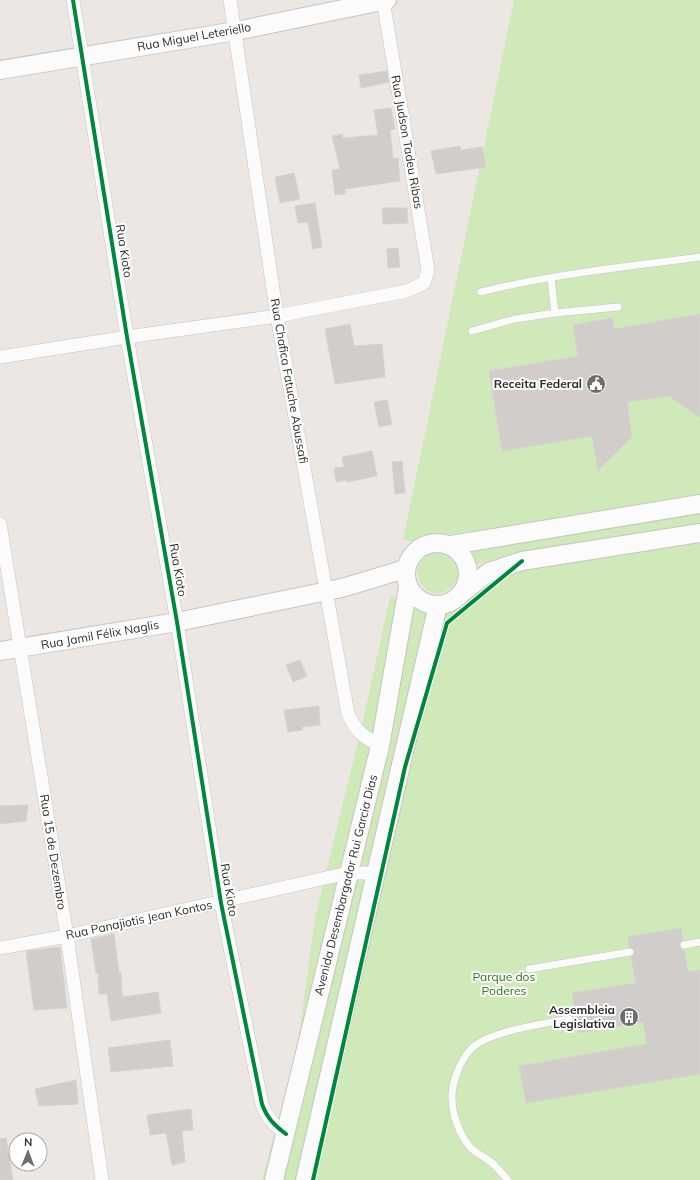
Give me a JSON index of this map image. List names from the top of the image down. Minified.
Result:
{"streets":{"main road":["Rua Miguel Leteriello","Rua Jamil Félix Naglis","Avenida Desembargador Rui Garcia Dias"],"street":["Rua Judson Tadeu Ribas","Rua Kioto","Rua Chafica Fatuche Abussafi","Rua 15 de Dezembro","Rua Panajiotis Jean Kontos"]},"crossings":[["Rua Miguel Leteriello","Rua Judson Tadeu Ribas"],["Rua Miguel Leteriello","Rua Kioto"],["Rua Miguel Leteriello","Rua Chafica Fatuche Abussafi"],["Rua Judson Tadeu Ribas","Rua Chafica Fatuche Abussafi"],["Rua Kioto","Rua Jamil Félix Naglis"],["Rua Kioto","Avenida Desembargador Rui Garcia Dias"],["Rua Kioto","Rua Panajiotis Jean Kontos"],["Rua Chafica Fatuche Abussafi","Rua Jamil Félix Naglis"],["Rua Chafica Fatuche Abussafi","Avenida Desembargador Rui Garcia Dias"],["Rua Jamil Félix Naglis","Rua 15 de Dezembro"],["Rua Jamil Félix Naglis","Avenida Desembargador Rui Garcia Dias"],["Rua 15 de Dezembro","Rua Panajiotis Jean Kontos"],["Avenida Desembargador Rui Garcia Dias","Rua Panajiotis Jean Kontos"]],"parks":["Parque dos Poderes"],"places":{"public building":["Receita Federal"],"building":["Assembleia Legislativa"]},"north":"top"}
